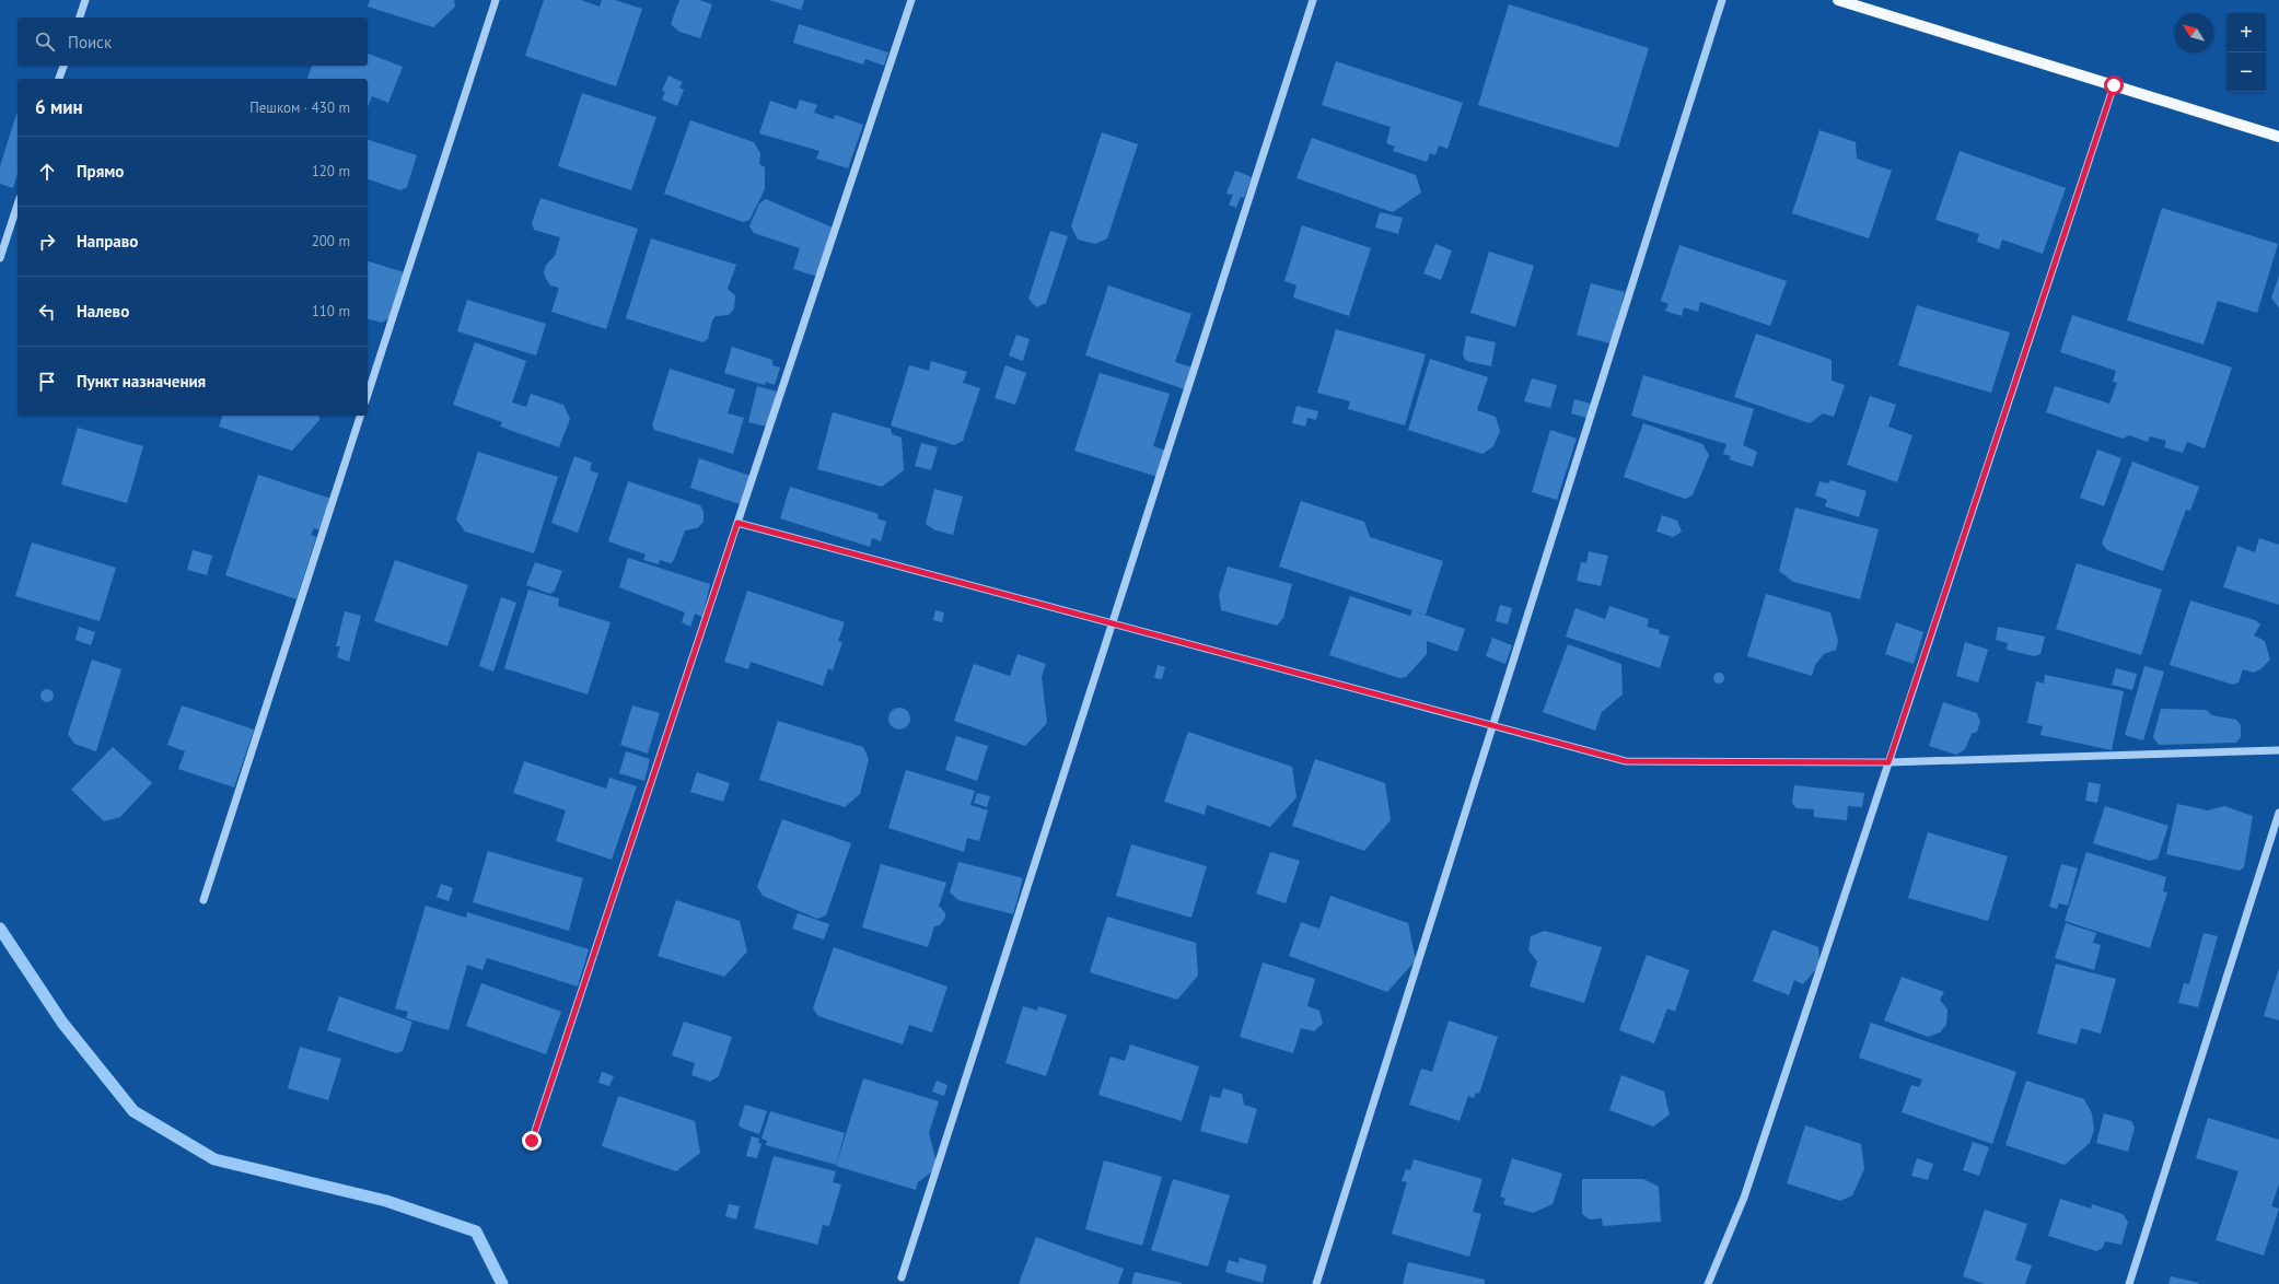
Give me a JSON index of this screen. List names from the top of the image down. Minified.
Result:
{"north":"top left","page":{"map_buttons":["+","−"],"search":"Поиск","heading":["6 мин","Пешком · 430 m"],"list":[["Прямо","120 m"],["Направо","200 m"],["Налево","110 m"],"Пункт назначения"]}}
